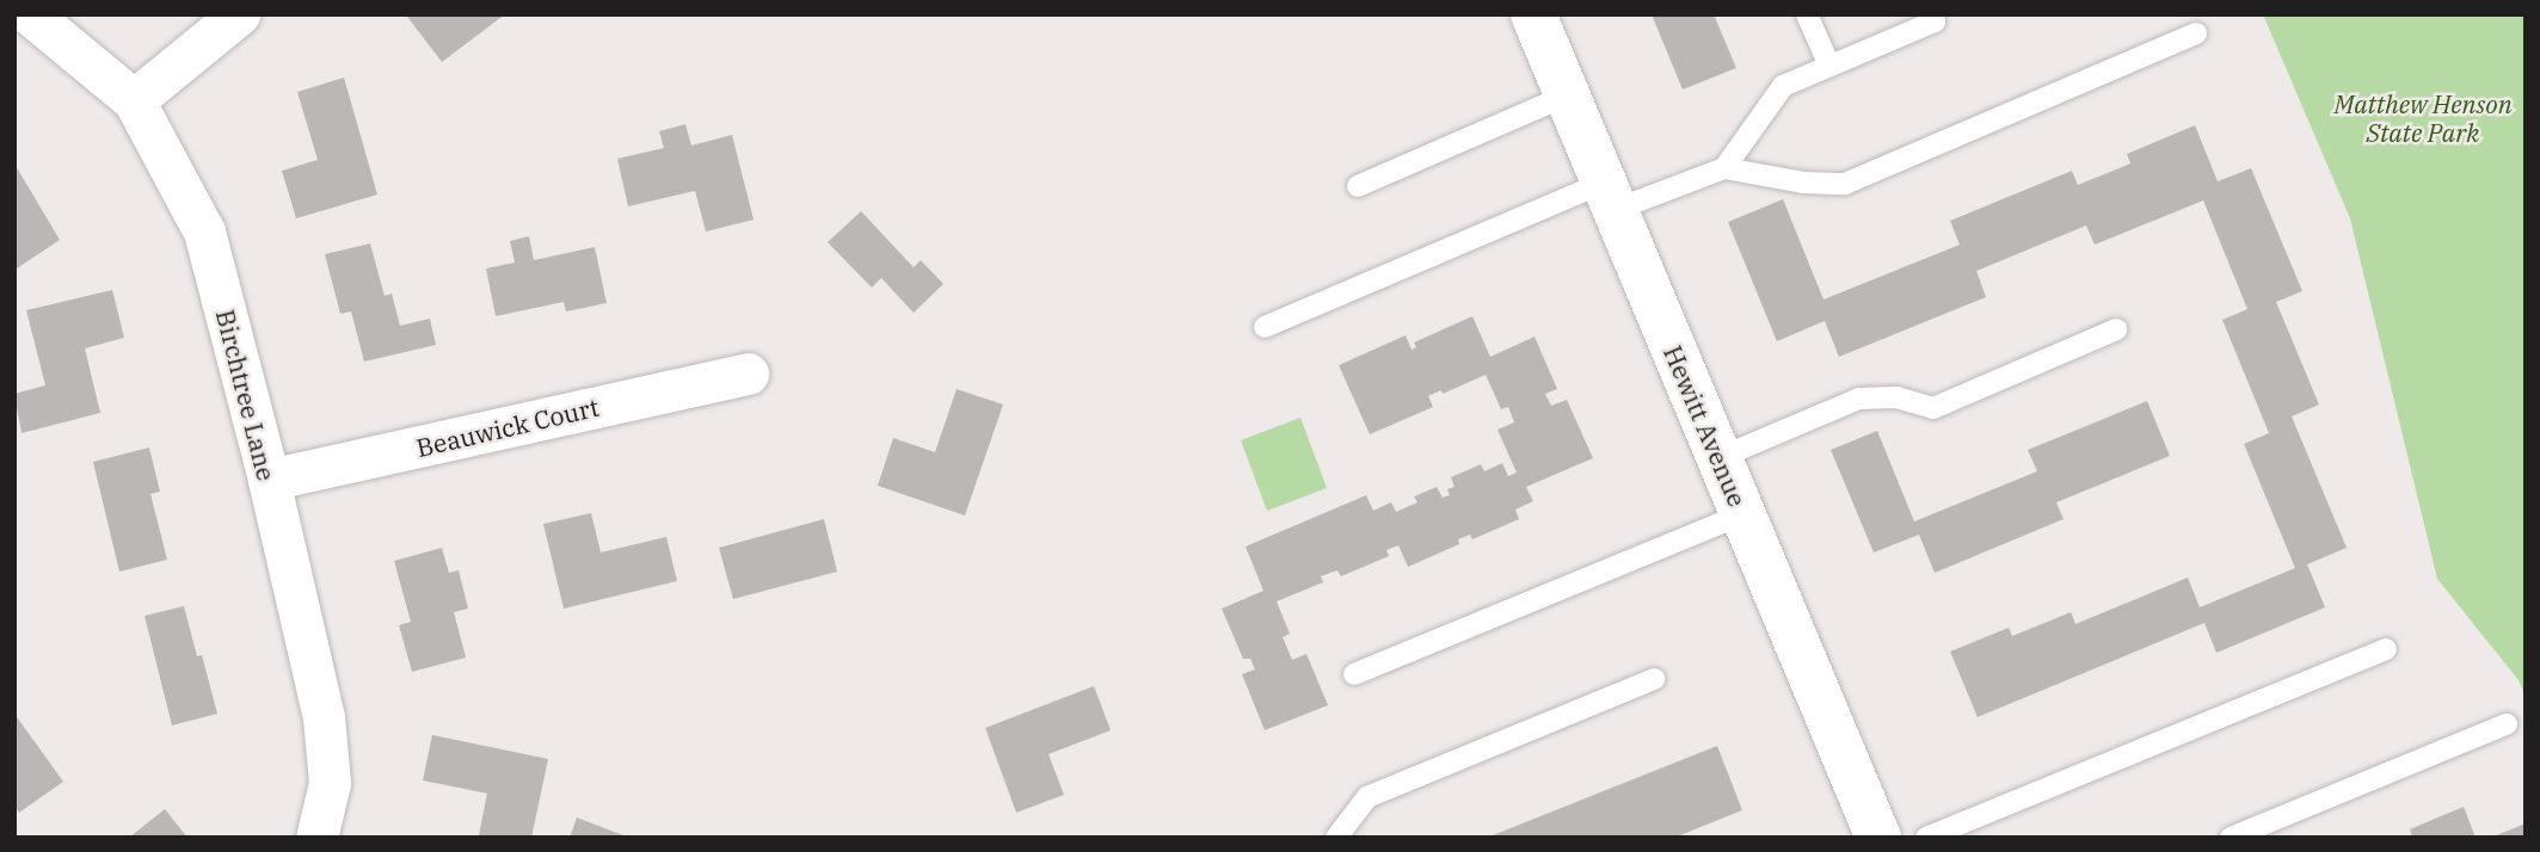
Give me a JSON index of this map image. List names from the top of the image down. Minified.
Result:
{"streets":{"street":["Birchtree Lane","Hewitt Avenue","Beauwick Court"]},"crossings":[["Birchtree Lane","Beauwick Court"]],"parks":["Matthew Henson State Park"]}
